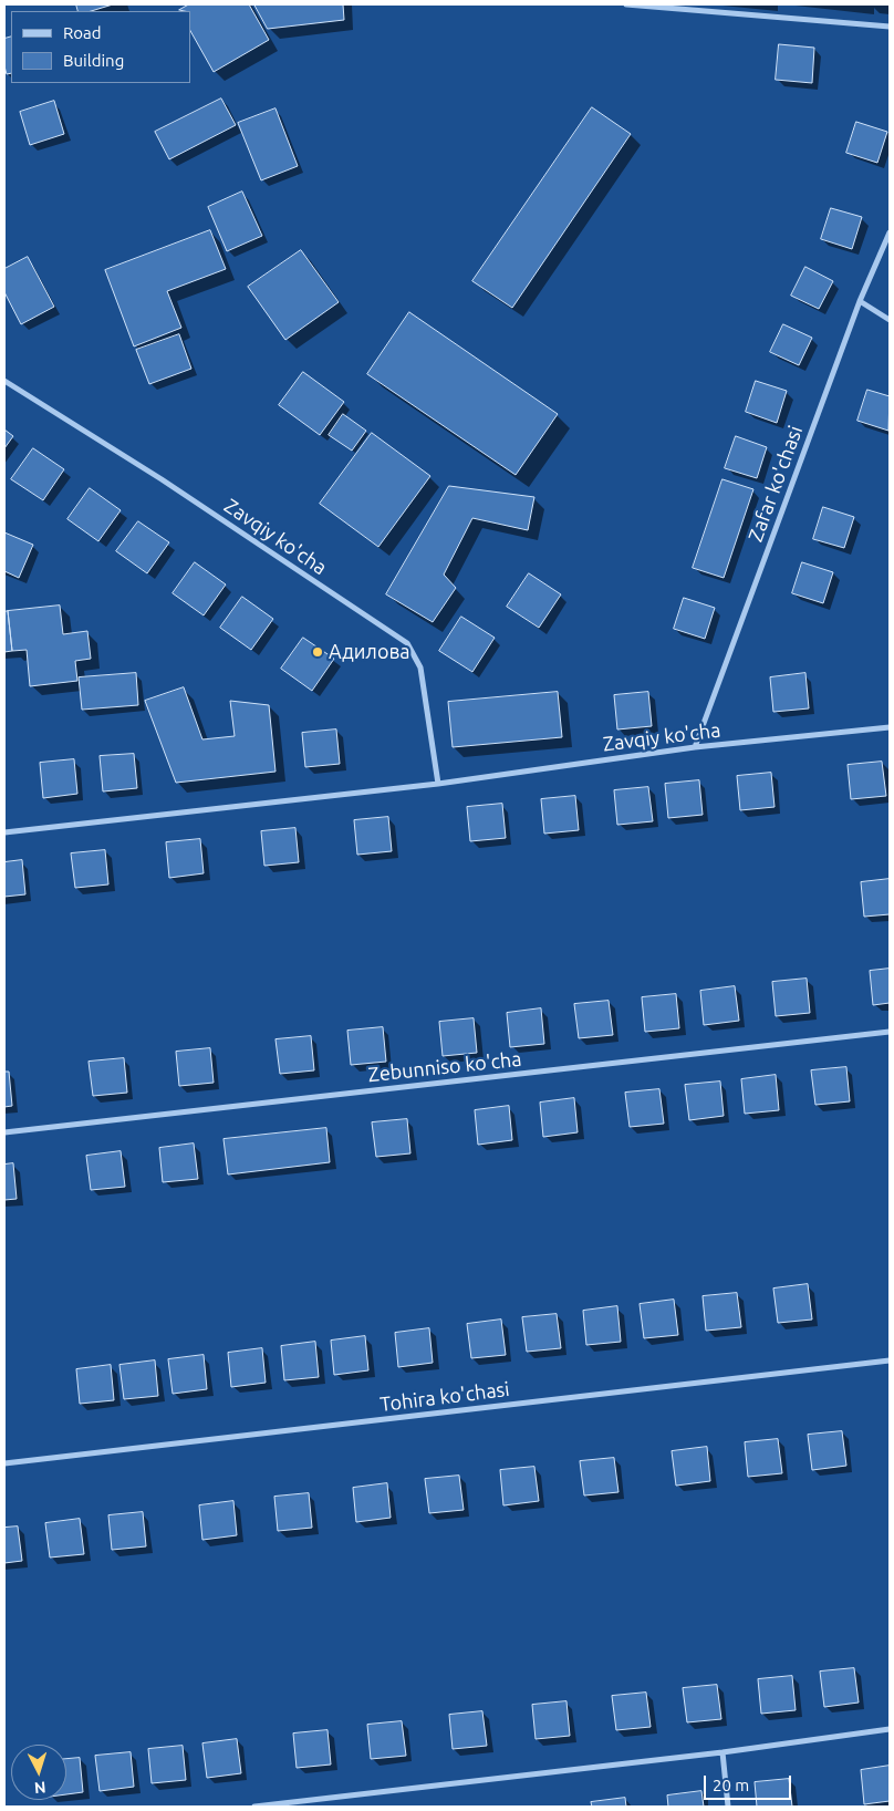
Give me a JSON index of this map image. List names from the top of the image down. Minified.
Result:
{"streets":{"street":["Zafar ko'chasi","Zavqiy ko'cha","Zebunniso ko'cha","Tohira ko'chasi"]},"crossings":[["Zafar ko'chasi","Zavqiy ko'cha"]],"places":["Адилова"],"legend":["Road","Building"],"scale_bar":"20 m","north":"bottom"}
